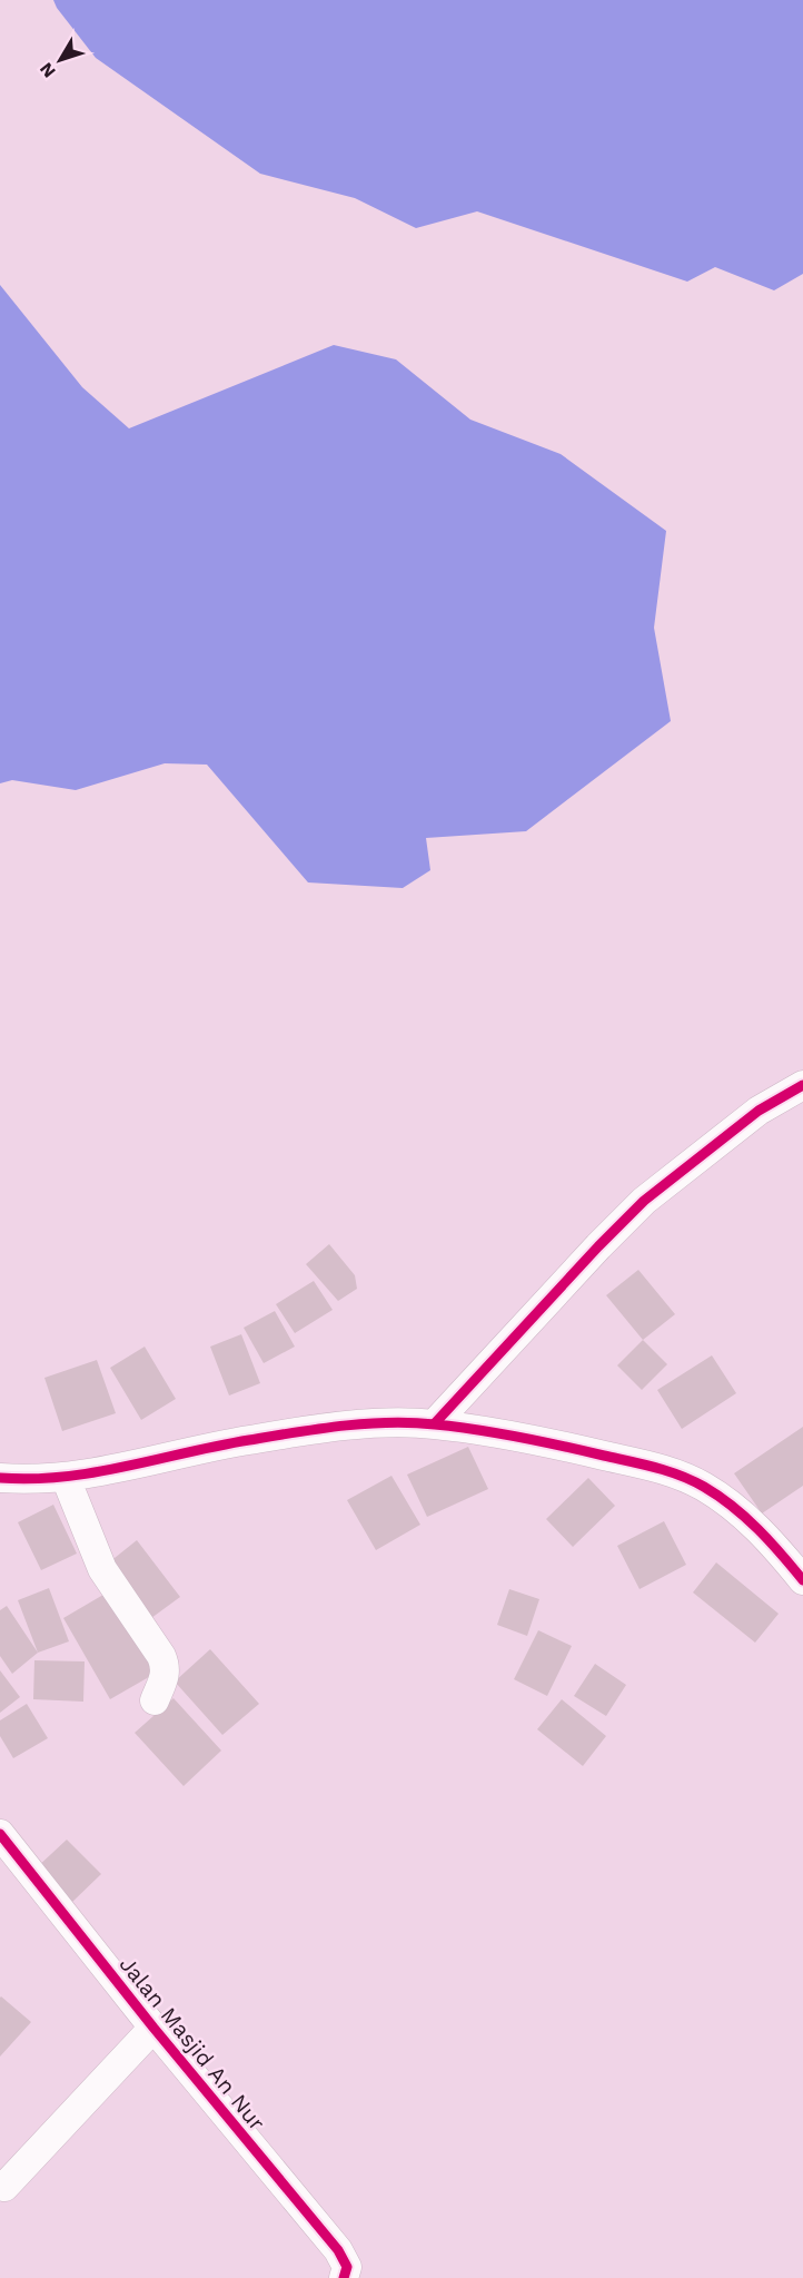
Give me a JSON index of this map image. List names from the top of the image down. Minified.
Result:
{"streets":{"street":["Jalan Masjid An Nur"]},"north":"bottom left"}
